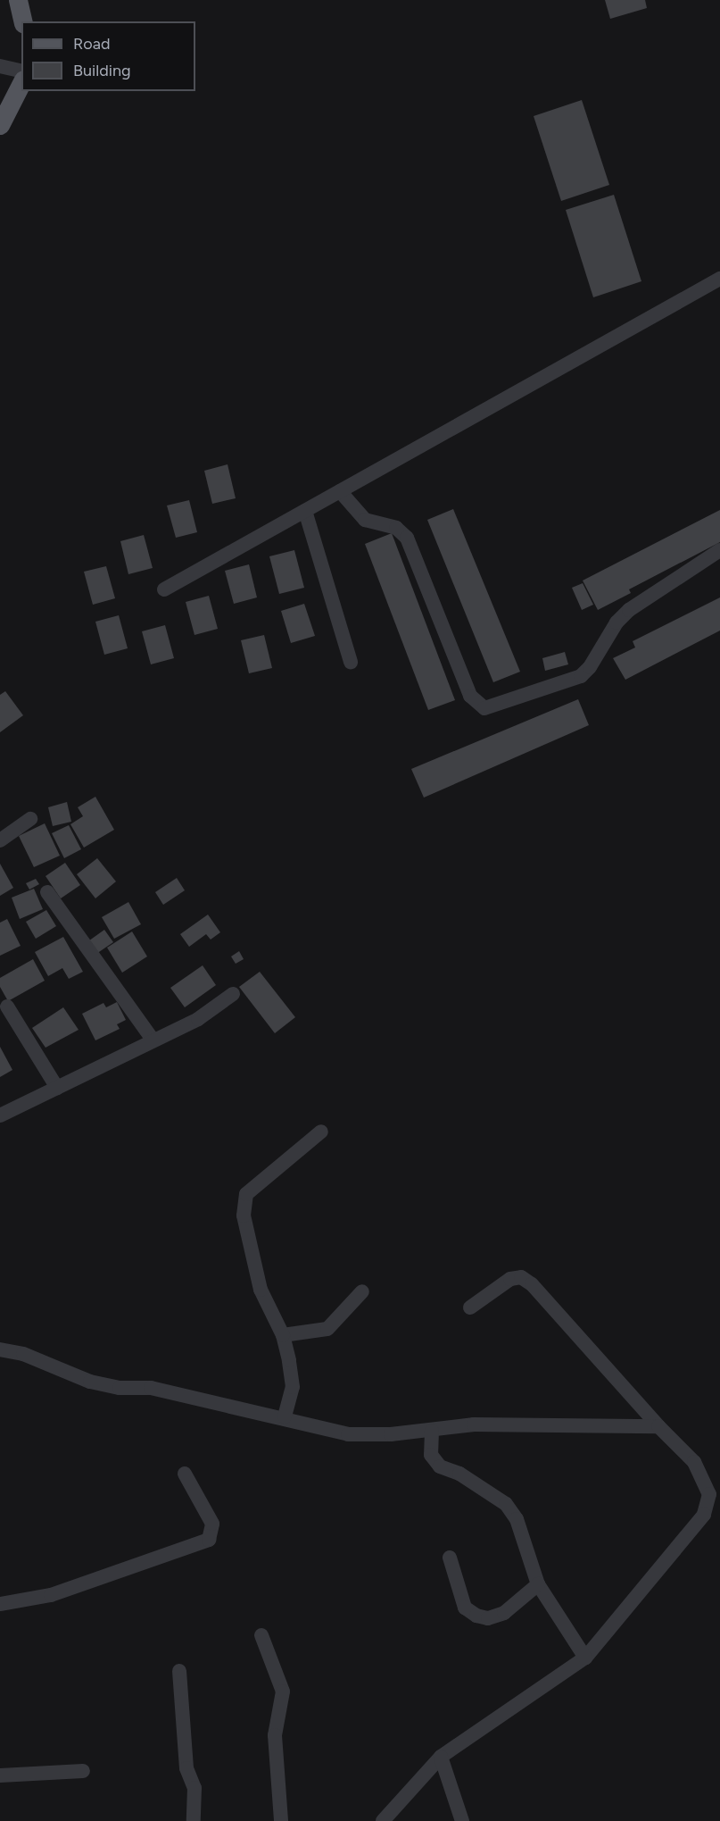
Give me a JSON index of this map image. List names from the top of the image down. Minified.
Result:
{"legend":["Road","Building"]}
